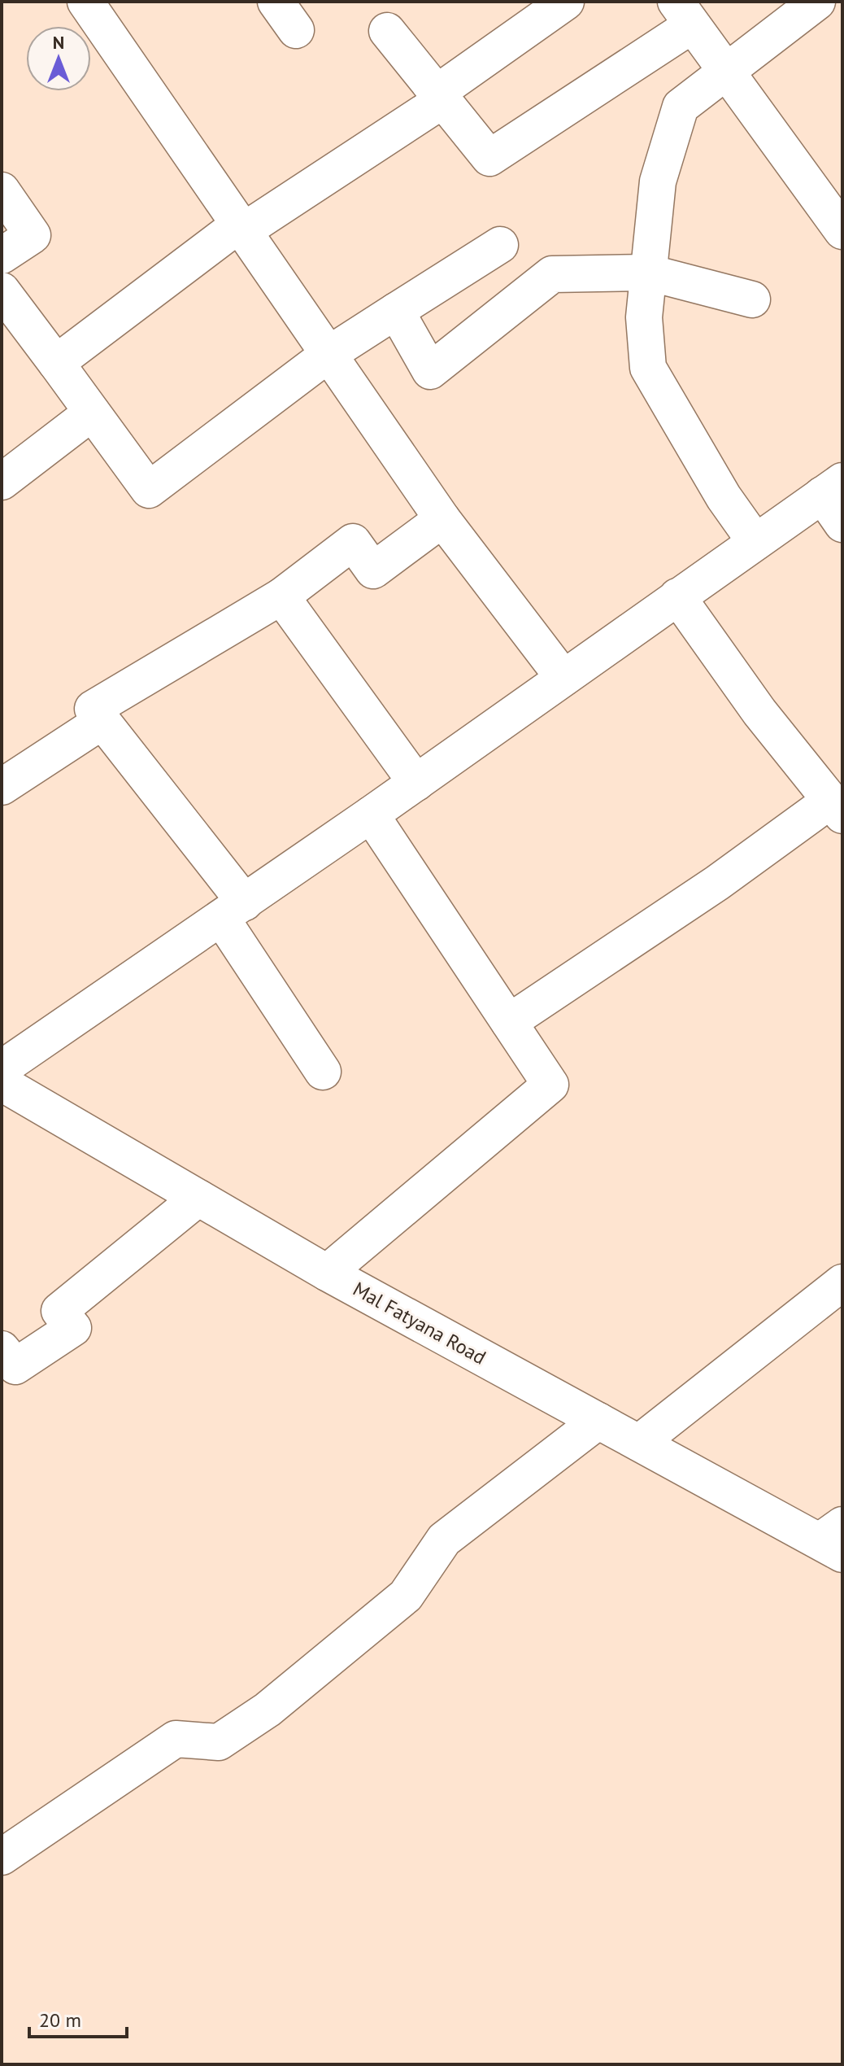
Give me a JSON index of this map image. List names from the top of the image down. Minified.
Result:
{"streets":{"street":["Mal Fatyana Road"]},"scale_bar":"20 m","north":"top"}
